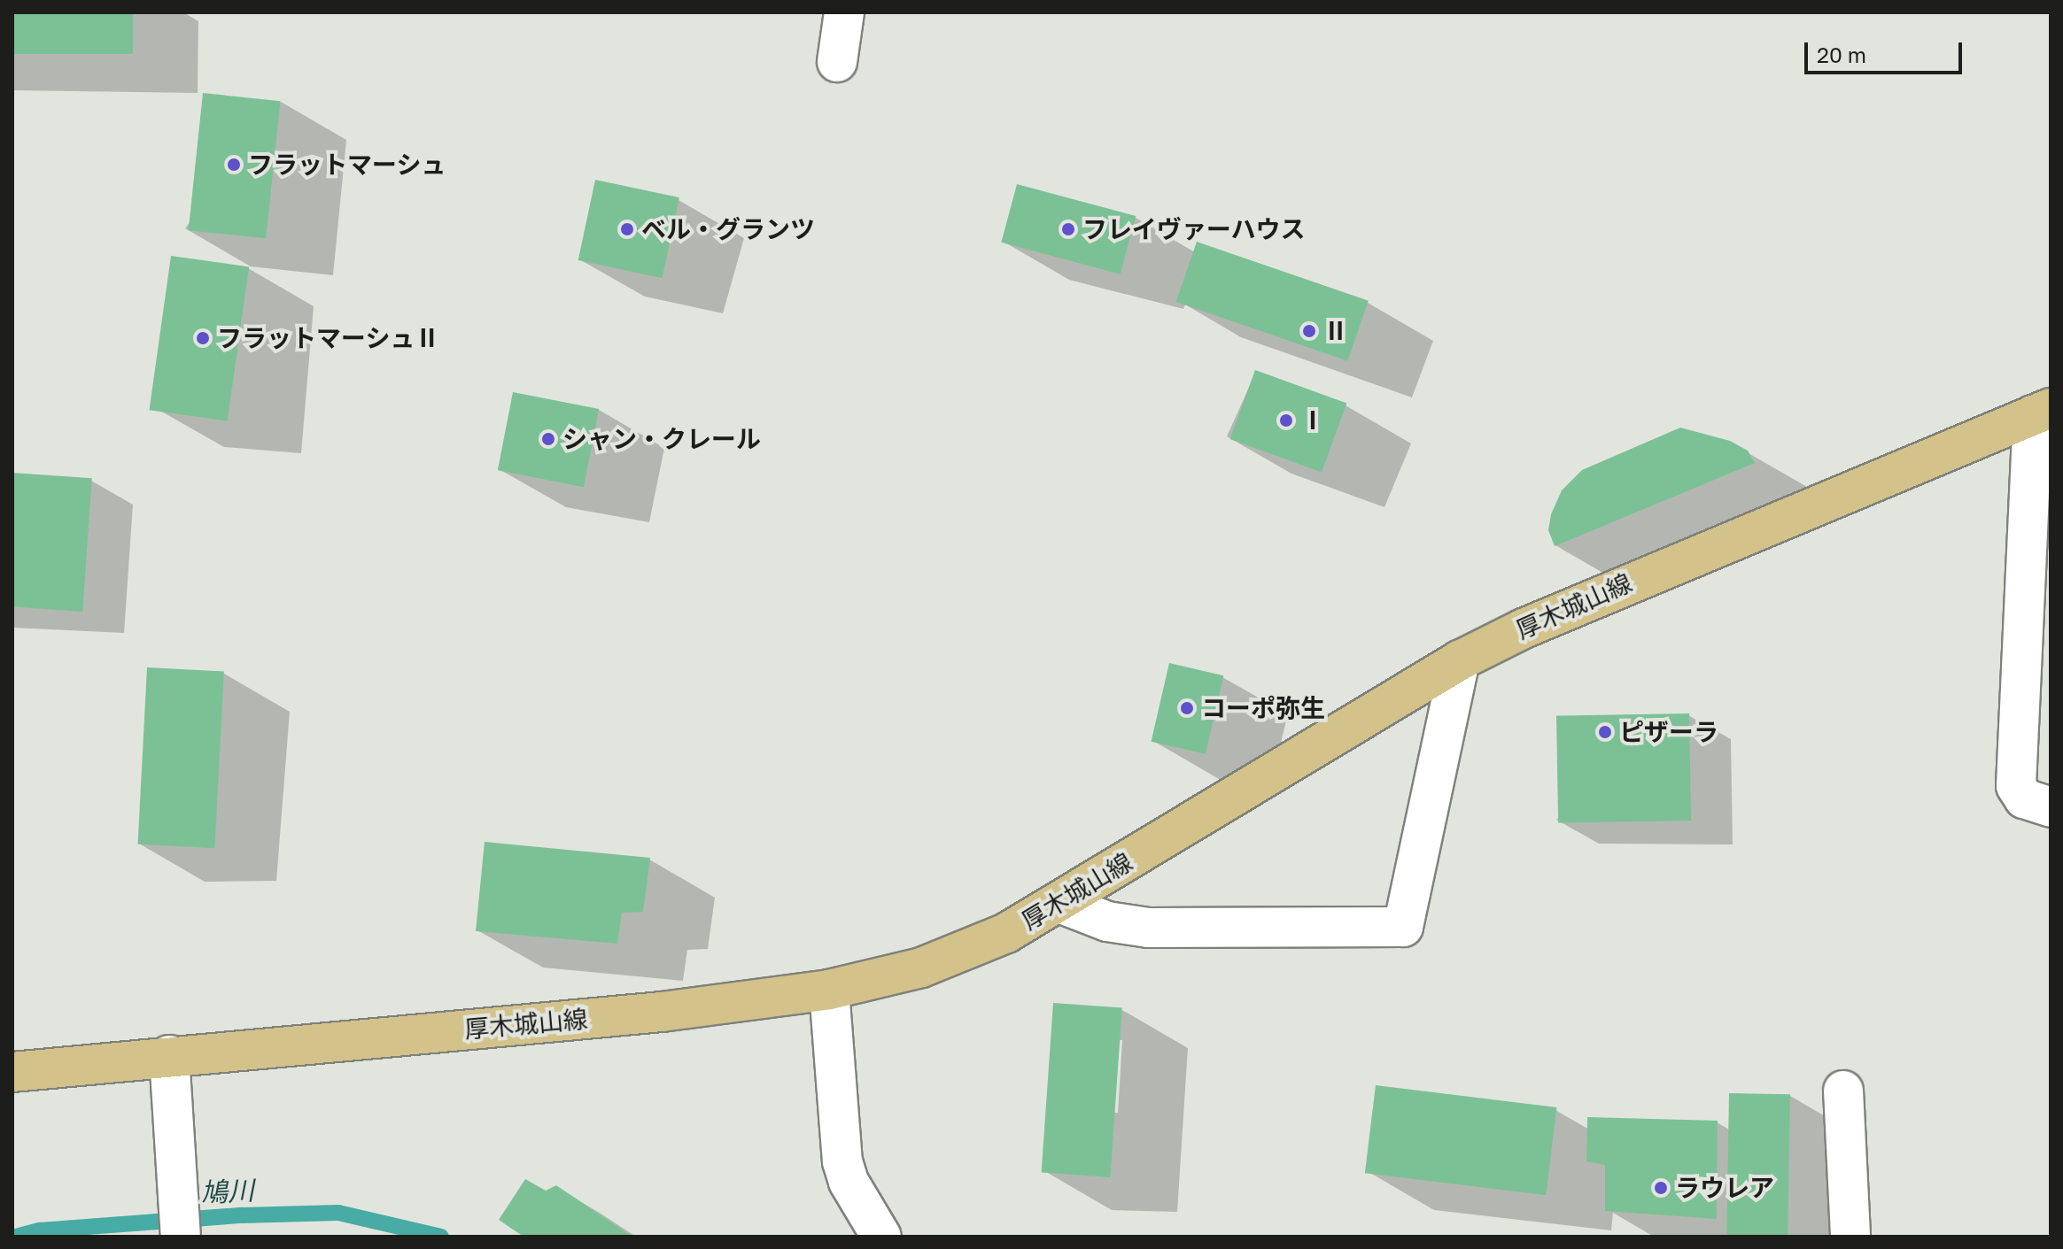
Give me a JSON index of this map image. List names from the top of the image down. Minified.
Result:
{"streets":{"main road":["厚木城山線"]},"water":["鳩川"],"places":["フラットマーシュ","ベル・グランツ","フレイヴァーハウス","Ⅱ","フラットマーシュⅡ","Ⅰ","シャン・クレール","コーポ弥生","ピザーラ","ラウレア"],"scale_bar":"20 m"}
